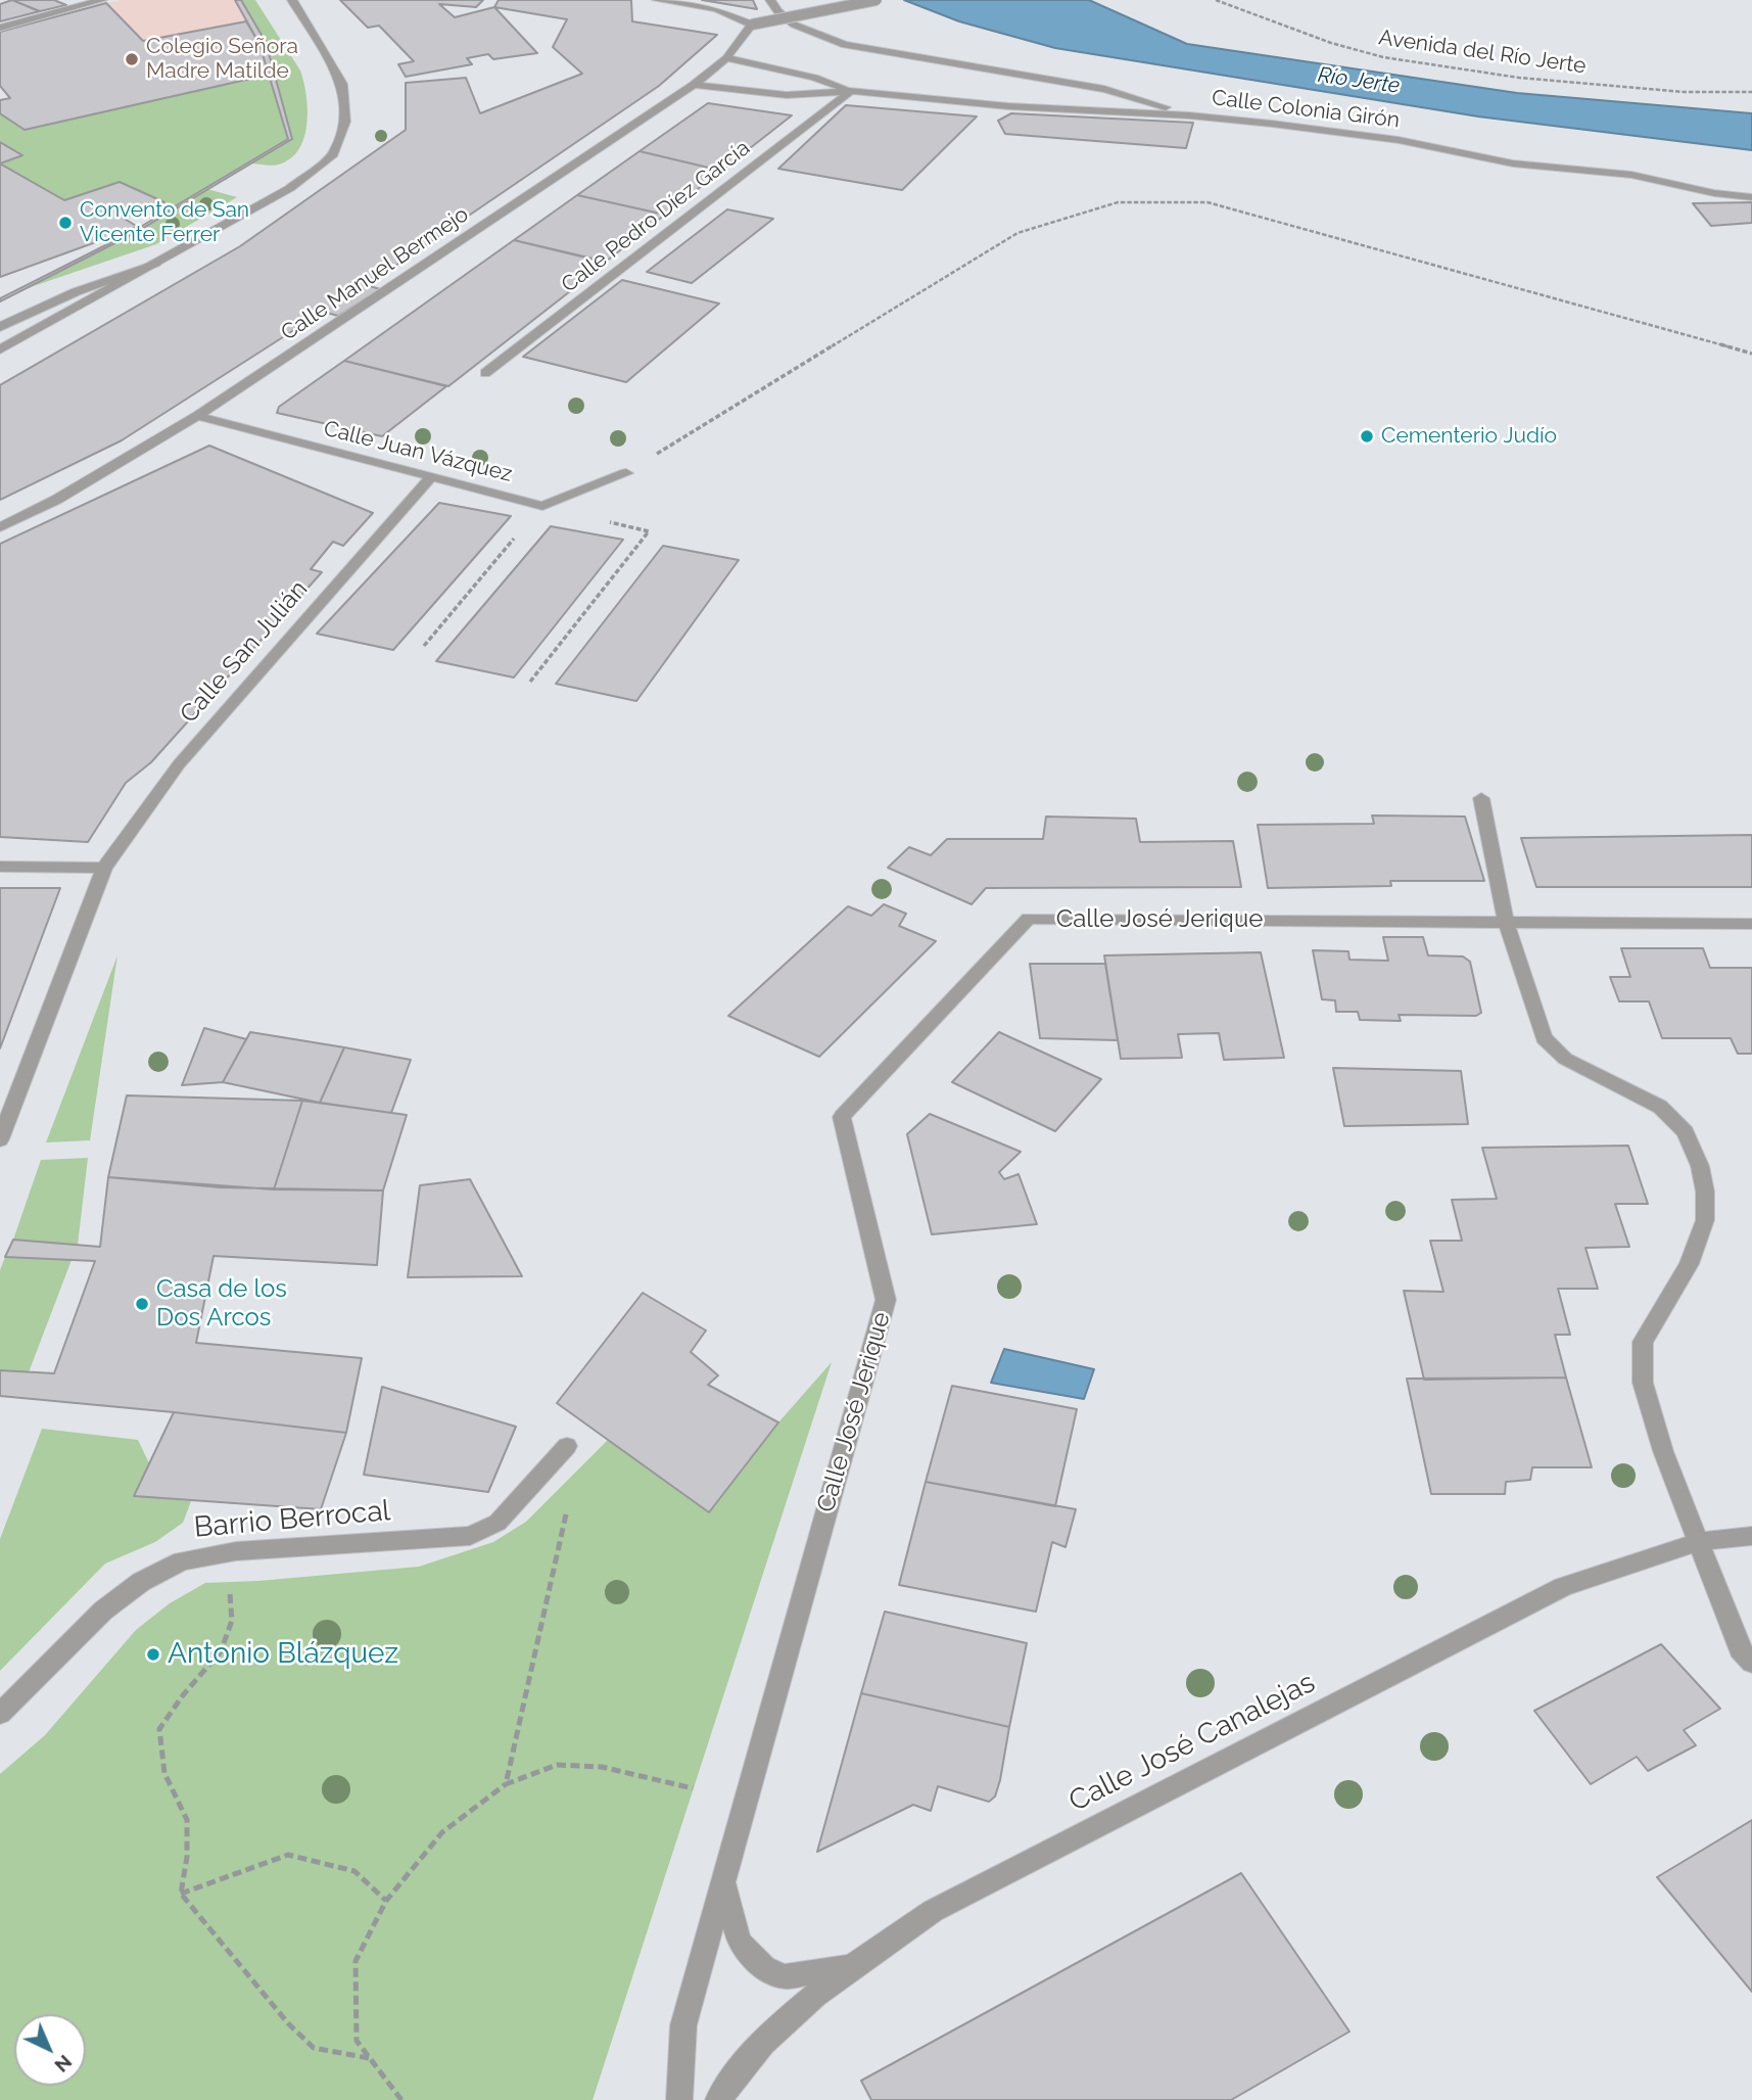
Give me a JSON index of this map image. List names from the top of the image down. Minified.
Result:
{"streets":{"street":["Calle Colonia Girón","Calle Pedro Díez García","Calle Manuel Bermejo","Calle Juan Vázquez","Calle San Julián","Calle José Jerique","Barrio Berrocal","Calle José Canalejas"],"path":["Avenida del Río Jerte"]},"crossings":[["Calle Colonia Girón","Calle Pedro Díez García"],["Calle Colonia Girón","Calle Manuel Bermejo"],["Calle Manuel Bermejo","Calle Juan Vázquez"],["Calle Juan Vázquez","Calle San Julián"]],"water":["Río Jerte"],"places":["Colegio Señora Madre Matilde","Convento de San Vicente Ferrer","Cementerio Judío","Casa de los Dos Arcos","Antonio Blázquez"],"north":"bottom right"}
